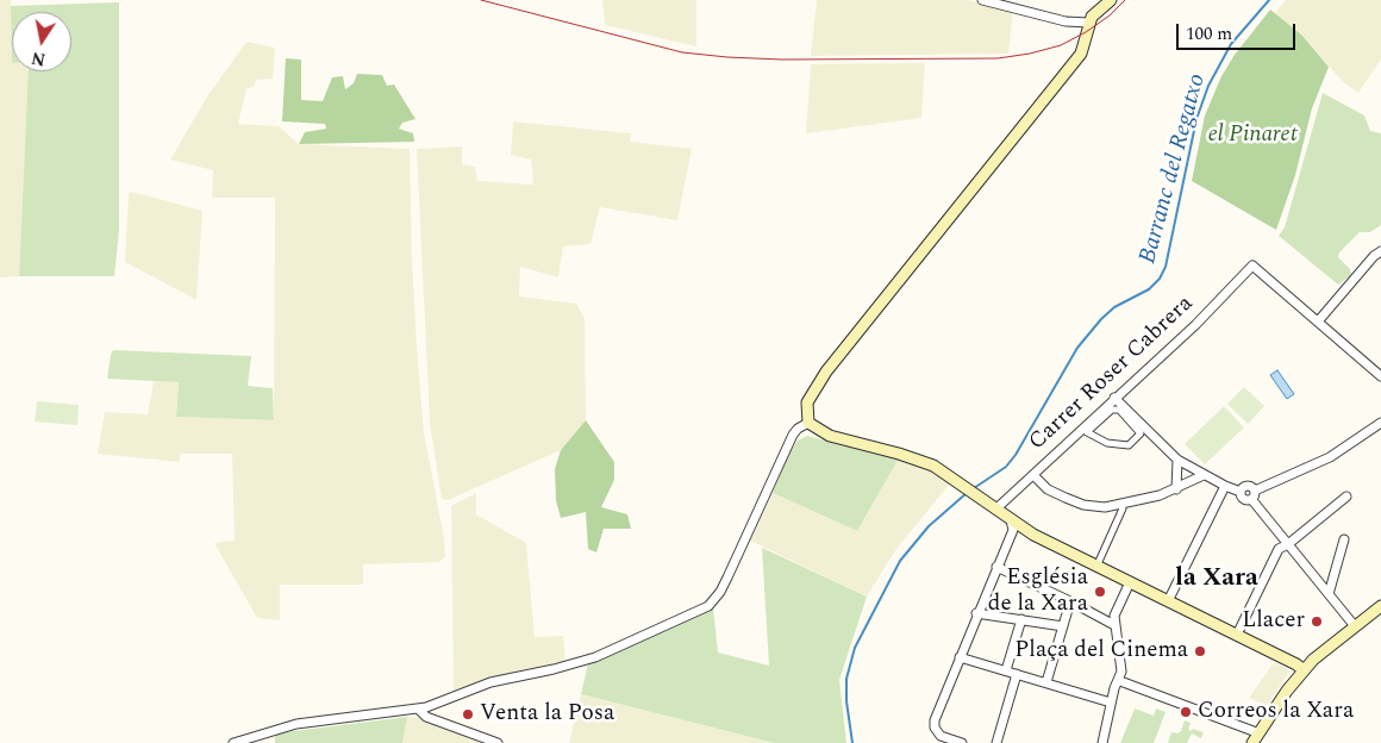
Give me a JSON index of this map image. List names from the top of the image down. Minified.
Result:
{"streets":{"street":["Carrer Roser Cabrera"]},"districts":["la Xara"],"water":["Barranc del Regatxo"],"parks":["el Pinaret"],"places":["Església de la Xara","Llacer","Plaça del Cinema","Correos la Xara","Venta la Posa"],"scale_bar":"100 m","north":"bottom"}
